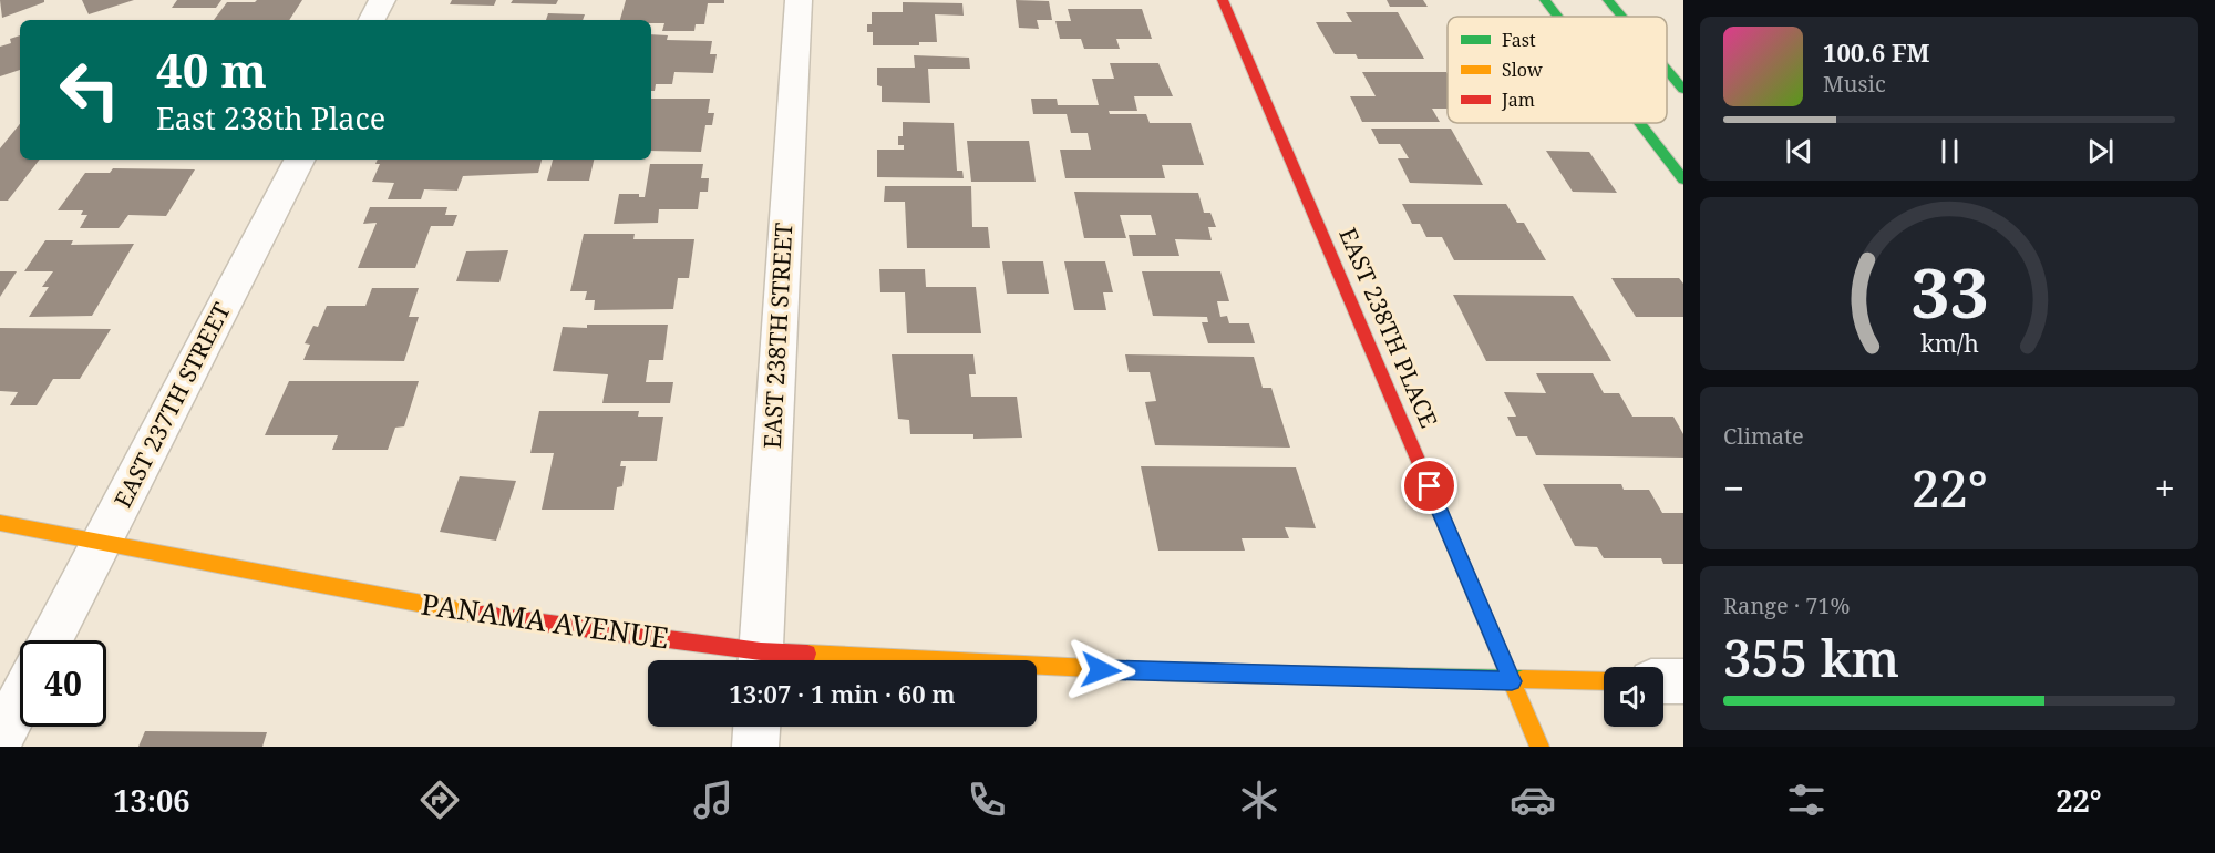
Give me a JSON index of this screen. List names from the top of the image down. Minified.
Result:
{"streets":{"street":["EAST 238TH PLACE","EAST 238TH STREET","EAST 237TH STREET","PANAMA AVENUE"]},"crossings":[["EAST 238TH PLACE","PANAMA AVENUE"],["EAST 237TH STREET","PANAMA AVENUE"]],"legend":["Fast","Slow","Jam"],"page":{"turn":["40 m","East 238th Place"],"song":["100.6 FM","Music"],"tile":["Climate",["Range · 71%","355 km"]],"heat":["−","22°","+"],"limit":"40","trip":"13:07 · 1 min · 60 m","tabs":["13:06","22°"],"gauge":["33","km/h"]}}
